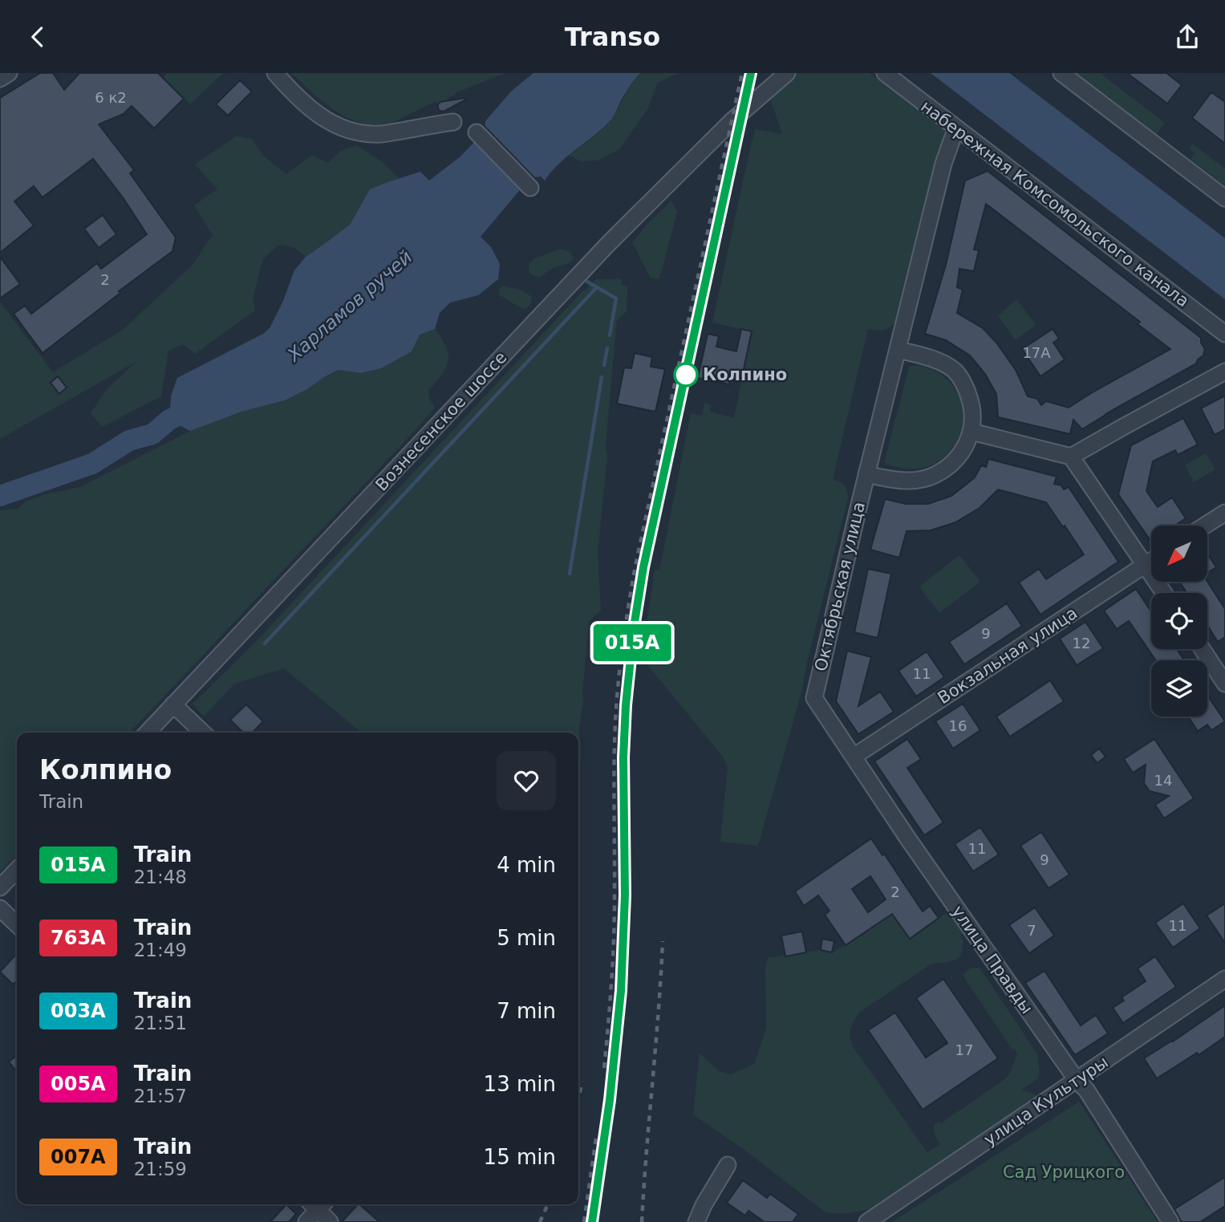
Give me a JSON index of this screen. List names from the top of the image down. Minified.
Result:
{"streets":{"street":["набережная Комсомольского канала","Вознесенское шоссе","Октябрьская улица","Вокзальная улица","улица Правды","улица Культуры"]},"crossings":[["Октябрьская улица","улица Правды"],["Вокзальная улица","улица Правды"],["улица Правды","улица Культуры"]],"water":["Харламов ручей"],"parks":["Сад Урицкого"],"places":["Колпино"],"house_numbers":["6 к2","2","17А","9","12","11","16","14","11","9","2","11","7","17"],"north":"bottom left","page":{"header":"Transo","on_map":"015А","heading":["Колпино","Train"],"list":[{"mark":"015А","name":"Train","note":"21:48","value":"4 min"},{"mark":"763А","name":"Train","note":"21:49","value":"5 min"},{"mark":"003А","name":"Train","note":"21:51","value":"7 min"},{"mark":"005А","name":"Train","note":"21:57","value":"13 min"},{"mark":"007А","name":"Train","note":"21:59","value":"15 min"}]}}
